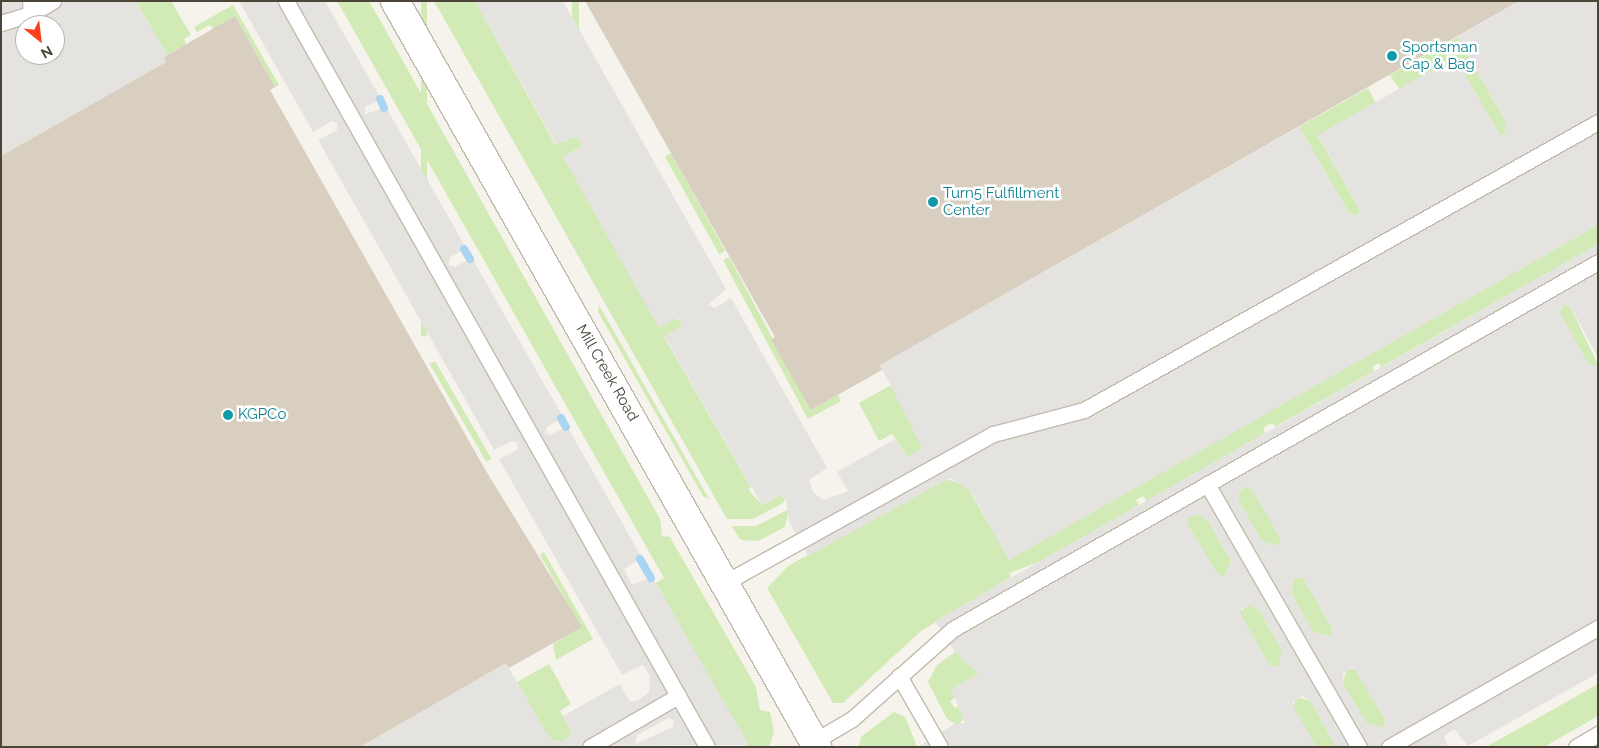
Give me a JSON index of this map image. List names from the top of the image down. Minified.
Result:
{"streets":{"street":["Mill Creek Road"]},"places":["Sportsman Cap & Bag","Turn5 Fulfillment Center","KGPCo"],"north":"bottom right"}
